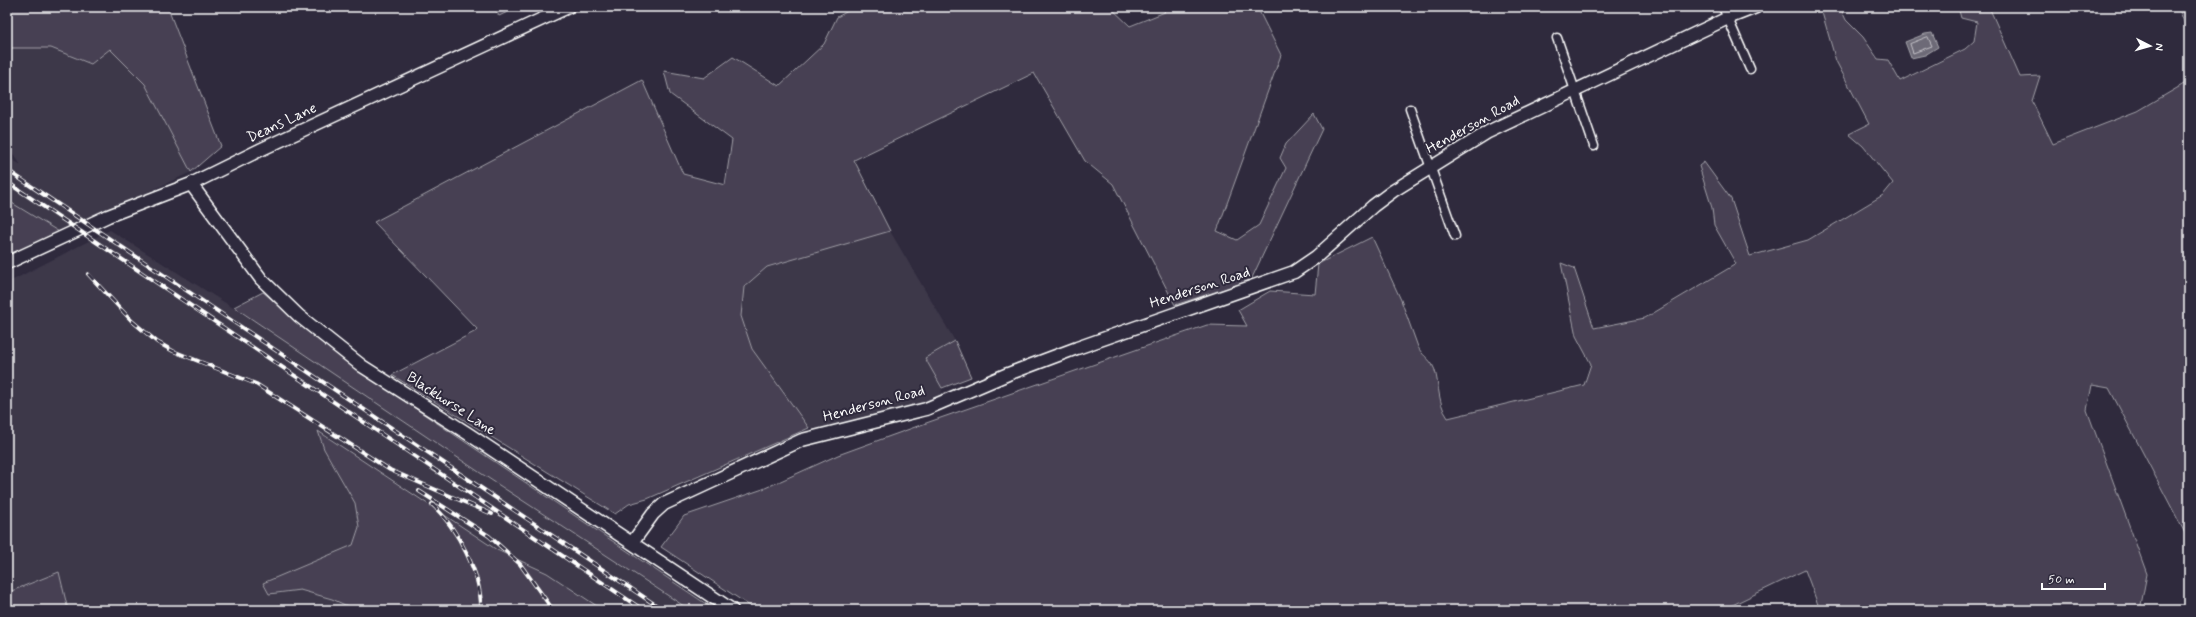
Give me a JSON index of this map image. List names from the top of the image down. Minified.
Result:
{"streets":{"street":["Deans Lane","Henderson Road","Blackhorse Lane"]},"crossings":[["Deans Lane","Blackhorse Lane"],["Henderson Road","Blackhorse Lane"]],"scale_bar":"50 m","north":"right"}
